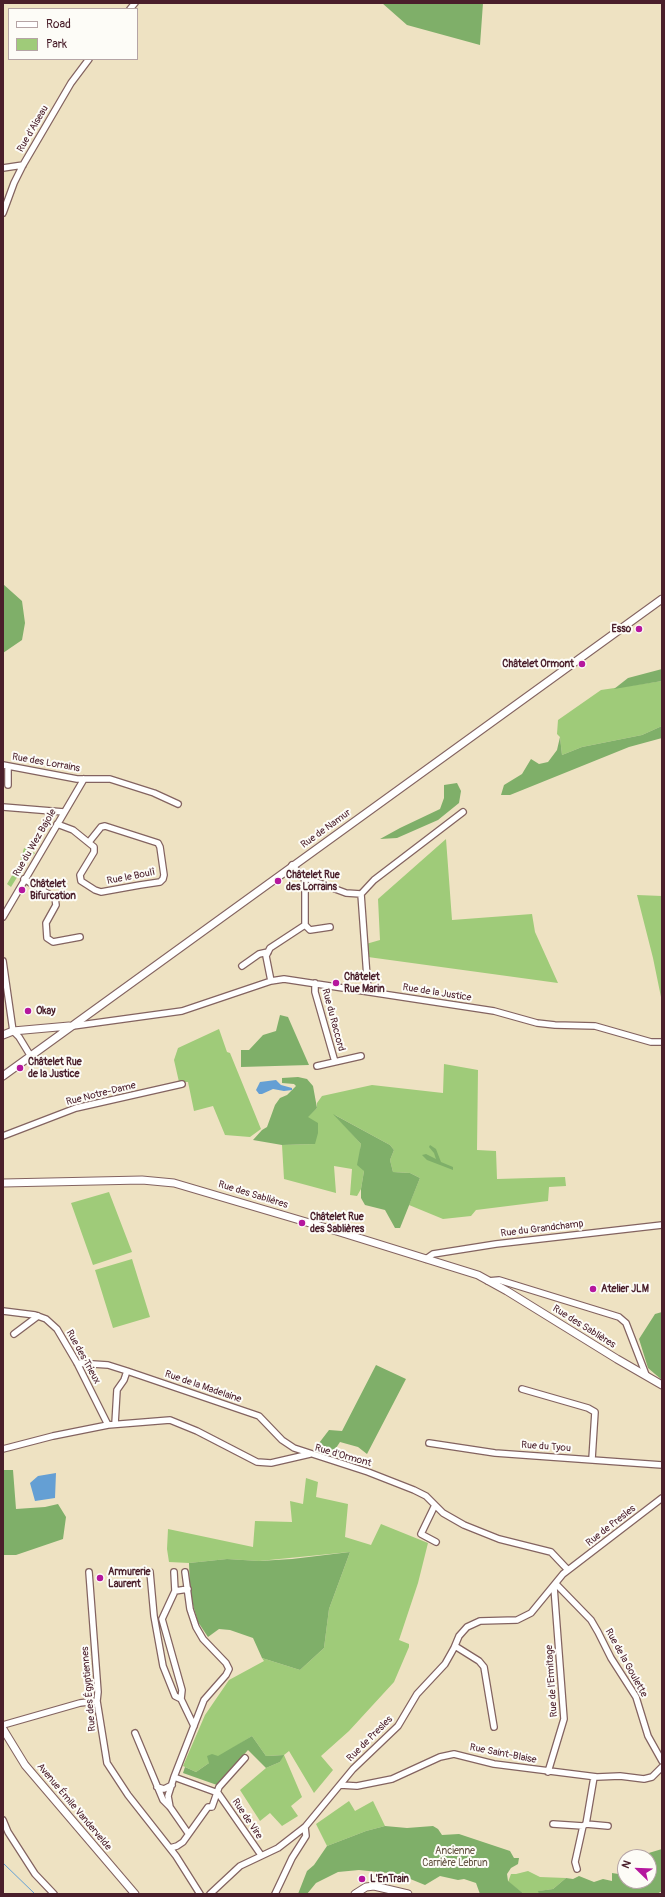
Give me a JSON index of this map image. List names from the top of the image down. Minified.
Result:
{"streets":{"main road":["Rue de Namur","Rue des Sablières","Avenue Émile Vandervelde"],"street":["Rue d'Aiseau","Rue des Lorrains","Rue du Wez Bajole","Rue le Boulî","Rue de la Justice","Rue du Raccord","Rue Notre-Dame","Rue du Grandchamp","Rue des Trieux","Rue de la Madelaine","Rue du Tyou","Rue d'Ormont","Rue de Presles","Rue de la Goulette","Rue de l'Ermitage","Rue des Égyptiennes","Rue Saint-Blaise","Rue de Vire"]},"crossings":[["Rue des Lorrains","Rue du Wez Bajole"],["Rue de Namur","Rue de la Justice"],["Rue de la Justice","Rue du Raccord"],["Rue des Sablières","Rue du Grandchamp"],["Rue des Trieux","Rue de la Madelaine"],["Rue des Trieux","Rue d'Ormont"],["Rue de la Madelaine","Rue d'Ormont"],["Rue d'Ormont","Rue de Presles"],["Rue de Presles","Rue de la Goulette"],["Rue de Presles","Rue de l'Ermitage"],["Rue de Presles","Rue Saint-Blaise"],["Rue de Presles","Rue de Vire"],["Rue de la Goulette","Rue de l'Ermitage"],["Rue de l'Ermitage","Rue Saint-Blaise"],["Rue des Égyptiennes","Rue de Vire"]],"parks":["Ancienne Carrière Lebrun"],"places":["Esso","Châtelet Ormont","Châtelet Rue des Lorrains","Châtelet Bifurcation","Châtelet Rue Marin","Okay","Châtelet Rue de la Justice","Châtelet Rue des Sablières","Atelier JLM","Armurerie Laurent","L'EnTrain"],"legend":["Road","Park"],"north":"top left"}
